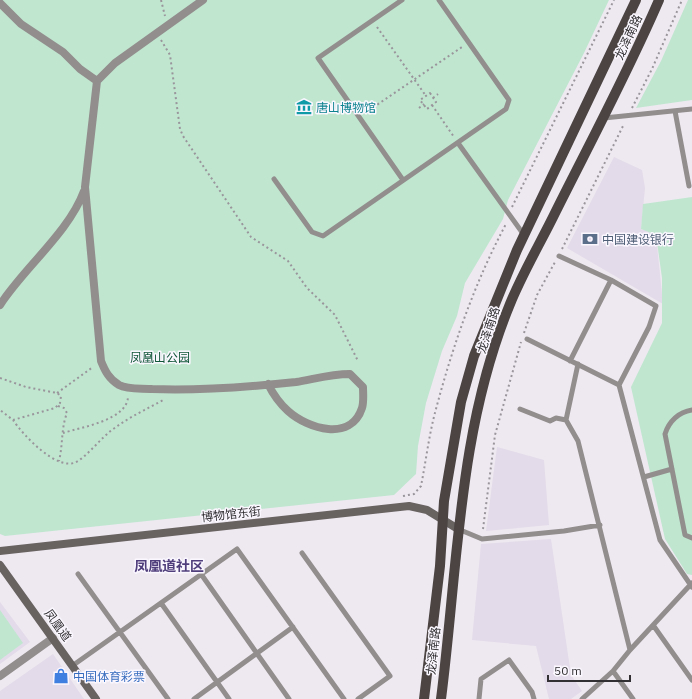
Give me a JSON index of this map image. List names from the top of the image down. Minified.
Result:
{"streets":{"main road":["龙泽南路"],"street":["博物馆东街","凤凰道"]},"crossings":[["龙泽南路","博物馆东街"]],"districts":["凤凰道社区"],"parks":["凤凰山公园"],"places":{"museum":["唐山博物馆"],"bank":["中国建设银行"],"shop":["中国体育彩票"]},"scale_bar":"50 m"}
